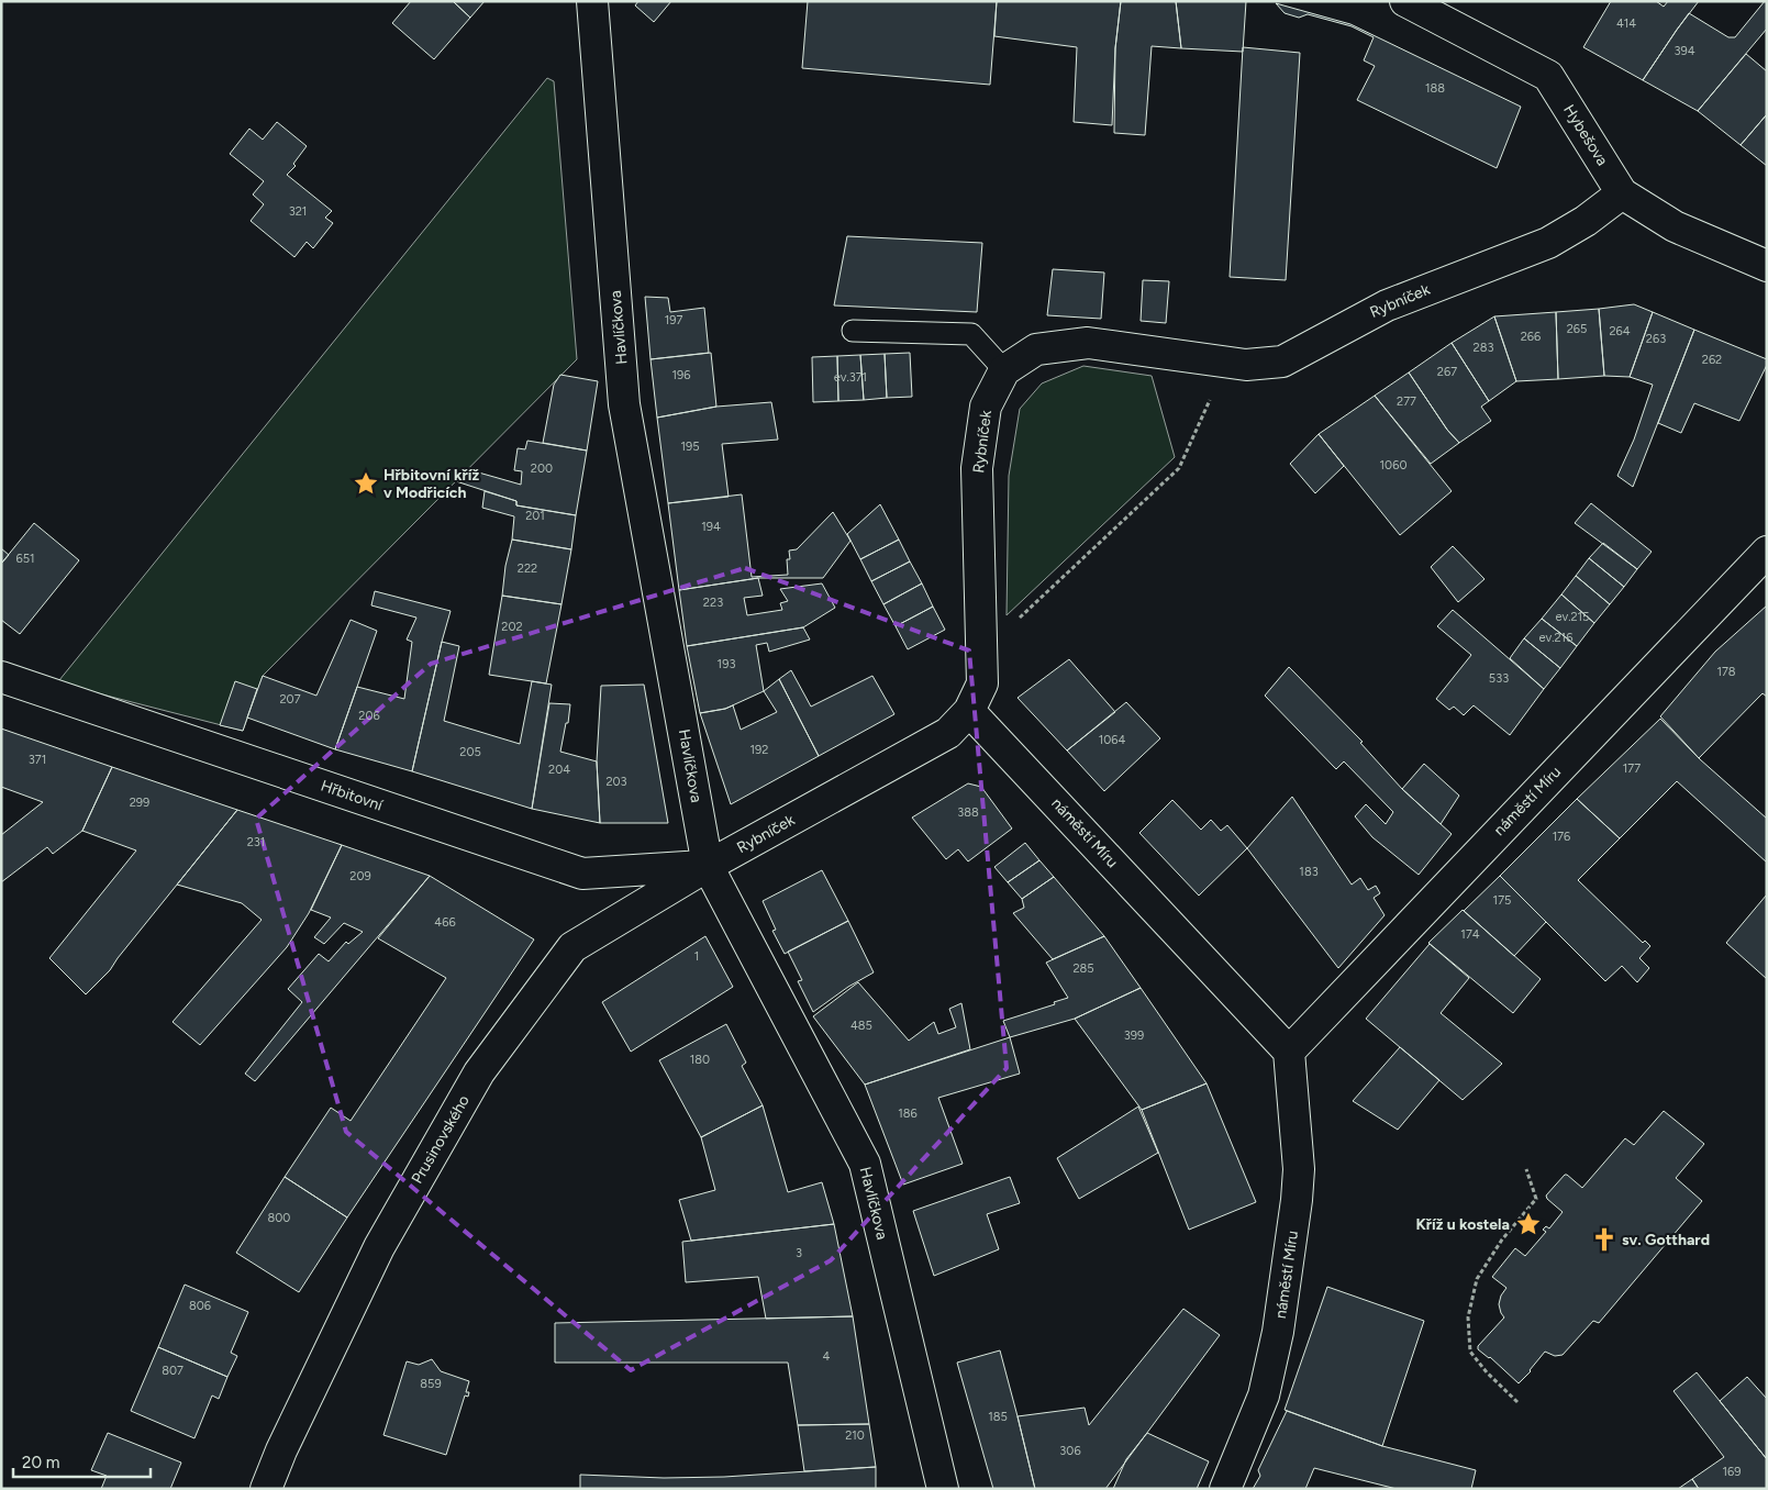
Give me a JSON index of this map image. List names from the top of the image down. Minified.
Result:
{"streets":{"street":["Hybešova","Rybníček","Havlíčkova","Hřbitovní","náměstí Míru","Prusinovského"]},"crossings":[["Hybešova","Rybníček"],["Rybníček","Havlíčkova"],["Rybníček","Hřbitovní"],["Rybníček","náměstí Míru"],["Rybníček","Prusinovského"],["Havlíčkova","Hřbitovní"],["Havlíčkova","Prusinovského"],["Hřbitovní","Prusinovského"]],"places":{"place":["Hřbitovní kříž v Modřicích","Kříž u kostela"],"church":["sv. Gotthard"]},"house_numbers":["414","394","188","321","197","265","264","266","263","283","262","267","196","ev.371","277","195","1060","200","201","194","651","222","223","ev.215","202","ev.216","193","178","533","207","206","1064","192","205","371","177","204","203","299","388","176","231","183","209","175","466","174","1","285","485","399","180","186","800","3","806","4","807","859","185","210","306","169"],"scale_bar":"20 m"}
